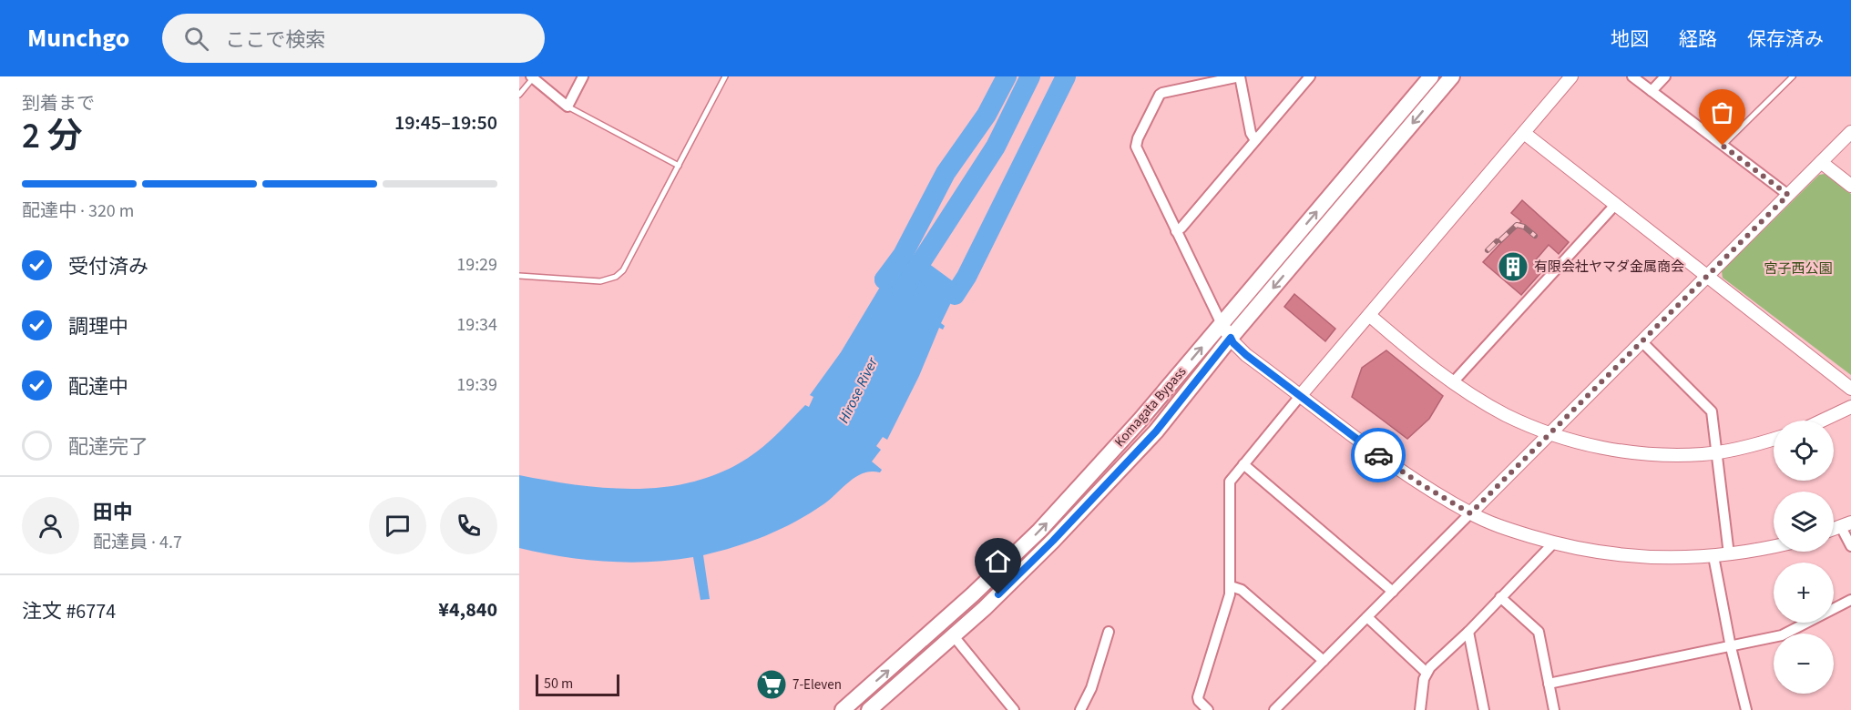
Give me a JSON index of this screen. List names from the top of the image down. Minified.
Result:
{"streets":{"main road":["Komagata Bypass"]},"water":["Hirose River"],"parks":["宮子西公園"],"places":{"building":["有限会社ヤマダ金属商会"],"supermarket":["7-Eleven"]},"scale_bar":"50 m","page":{"header":"Munchgo","search":"ここで検索","nav":["地図","経路","保存済み"],"heading":["2 分","到着まで","19:45–19:50"],"panel":["田中","配達員 · 4.7","注文 #6774","¥4,840"],"bar":"配達中 · 320 m","list":[["受付済み","19:29"],["調理中","19:34"],["配達中","19:39"],"配達完了"],"map_buttons":["+","−"],"scale":"50 m"}}
